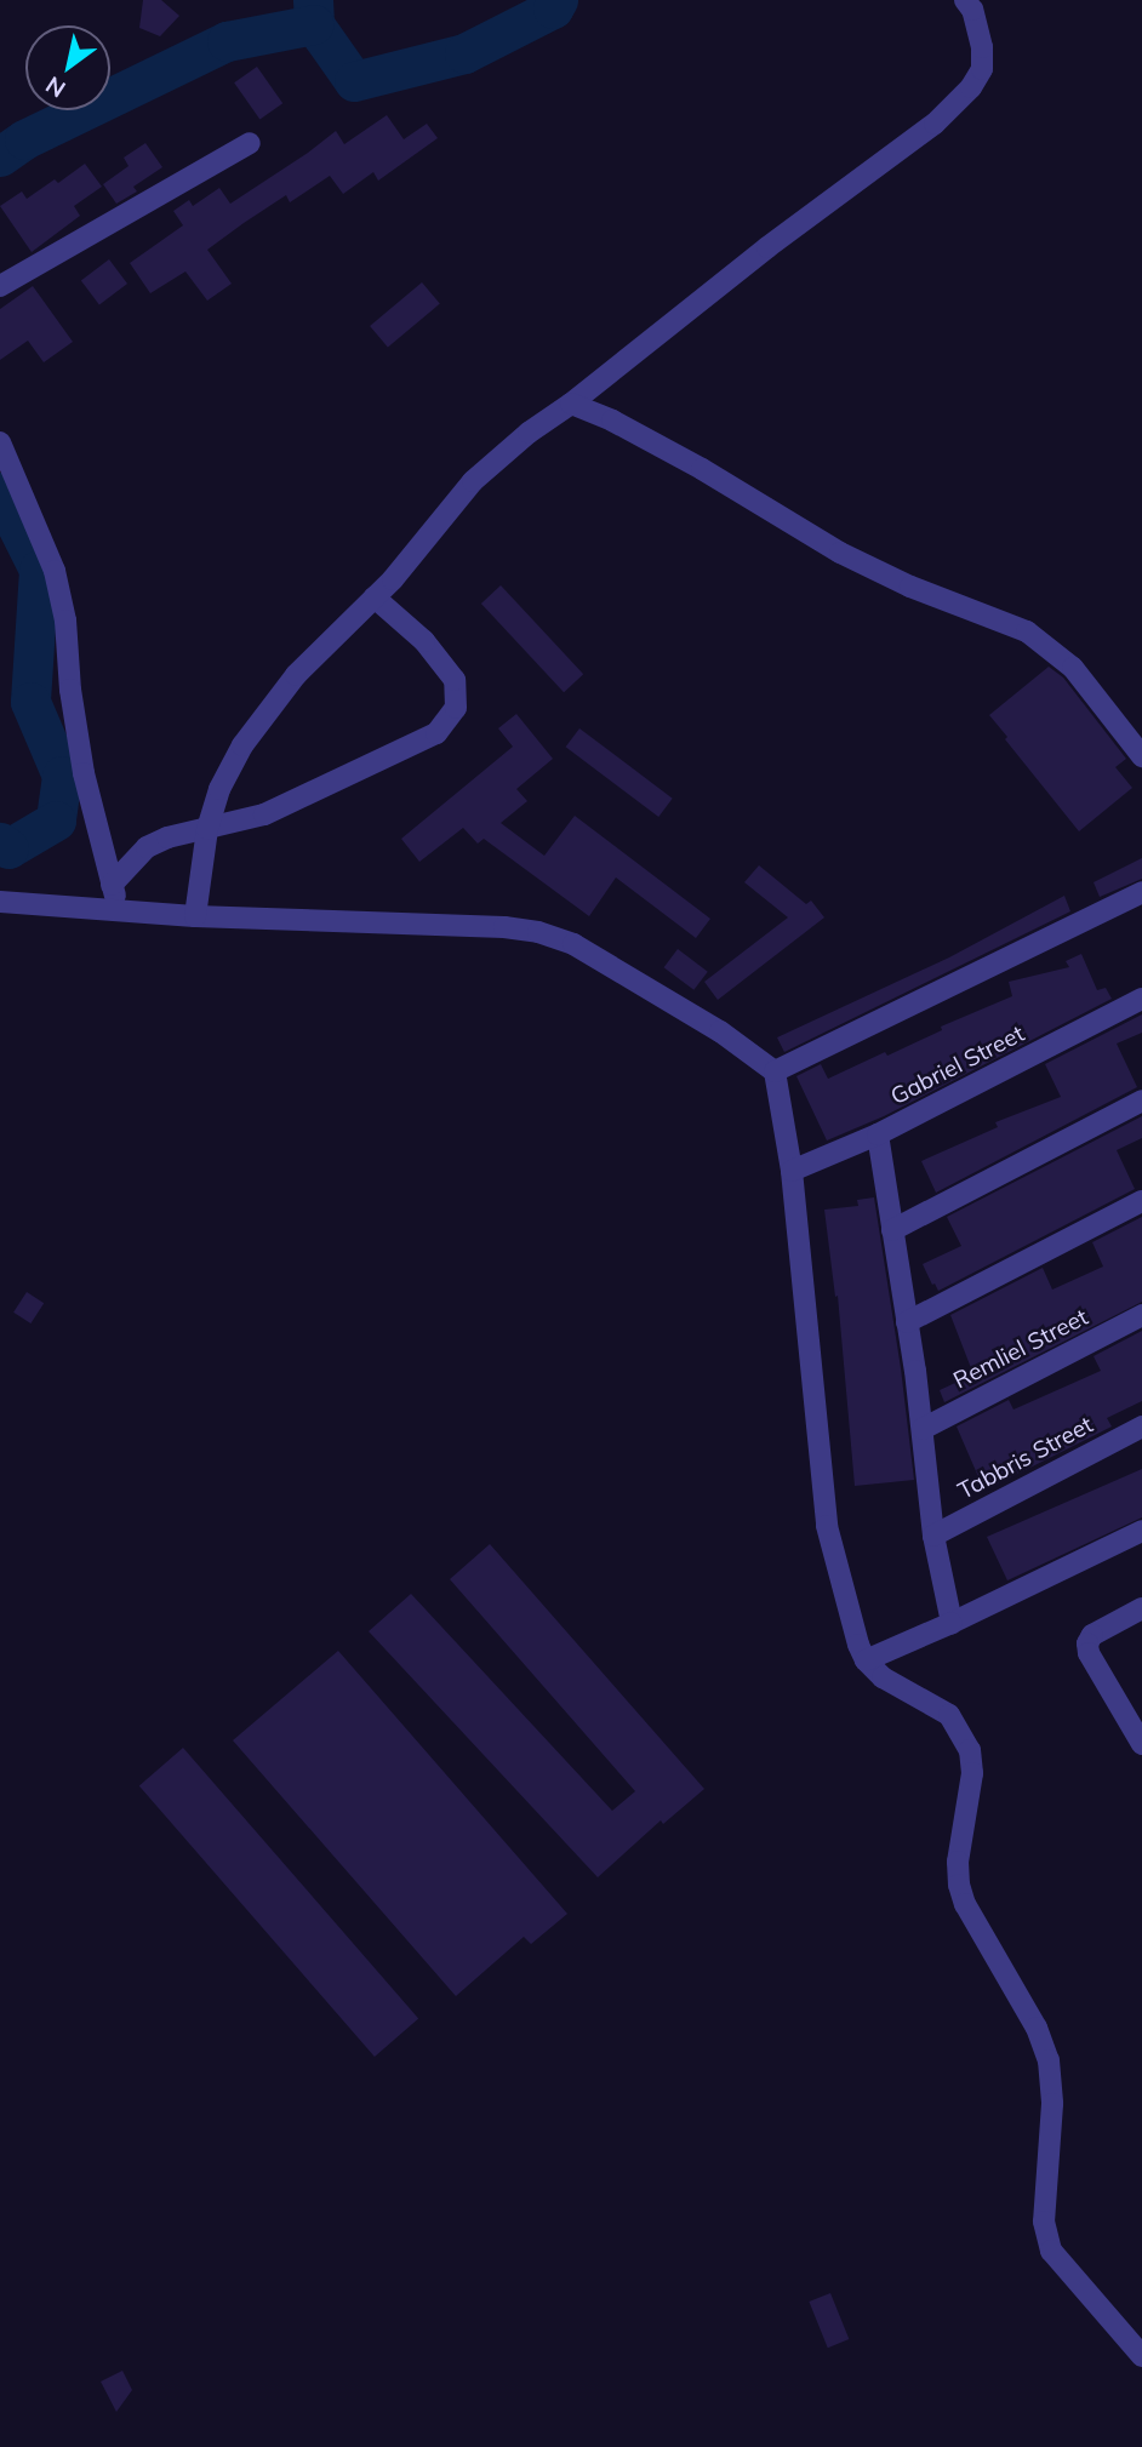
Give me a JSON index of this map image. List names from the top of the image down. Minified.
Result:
{"streets":{"street":["Gabriel Street","Remliel Street","Tabbris Street"]},"north":"bottom left"}
